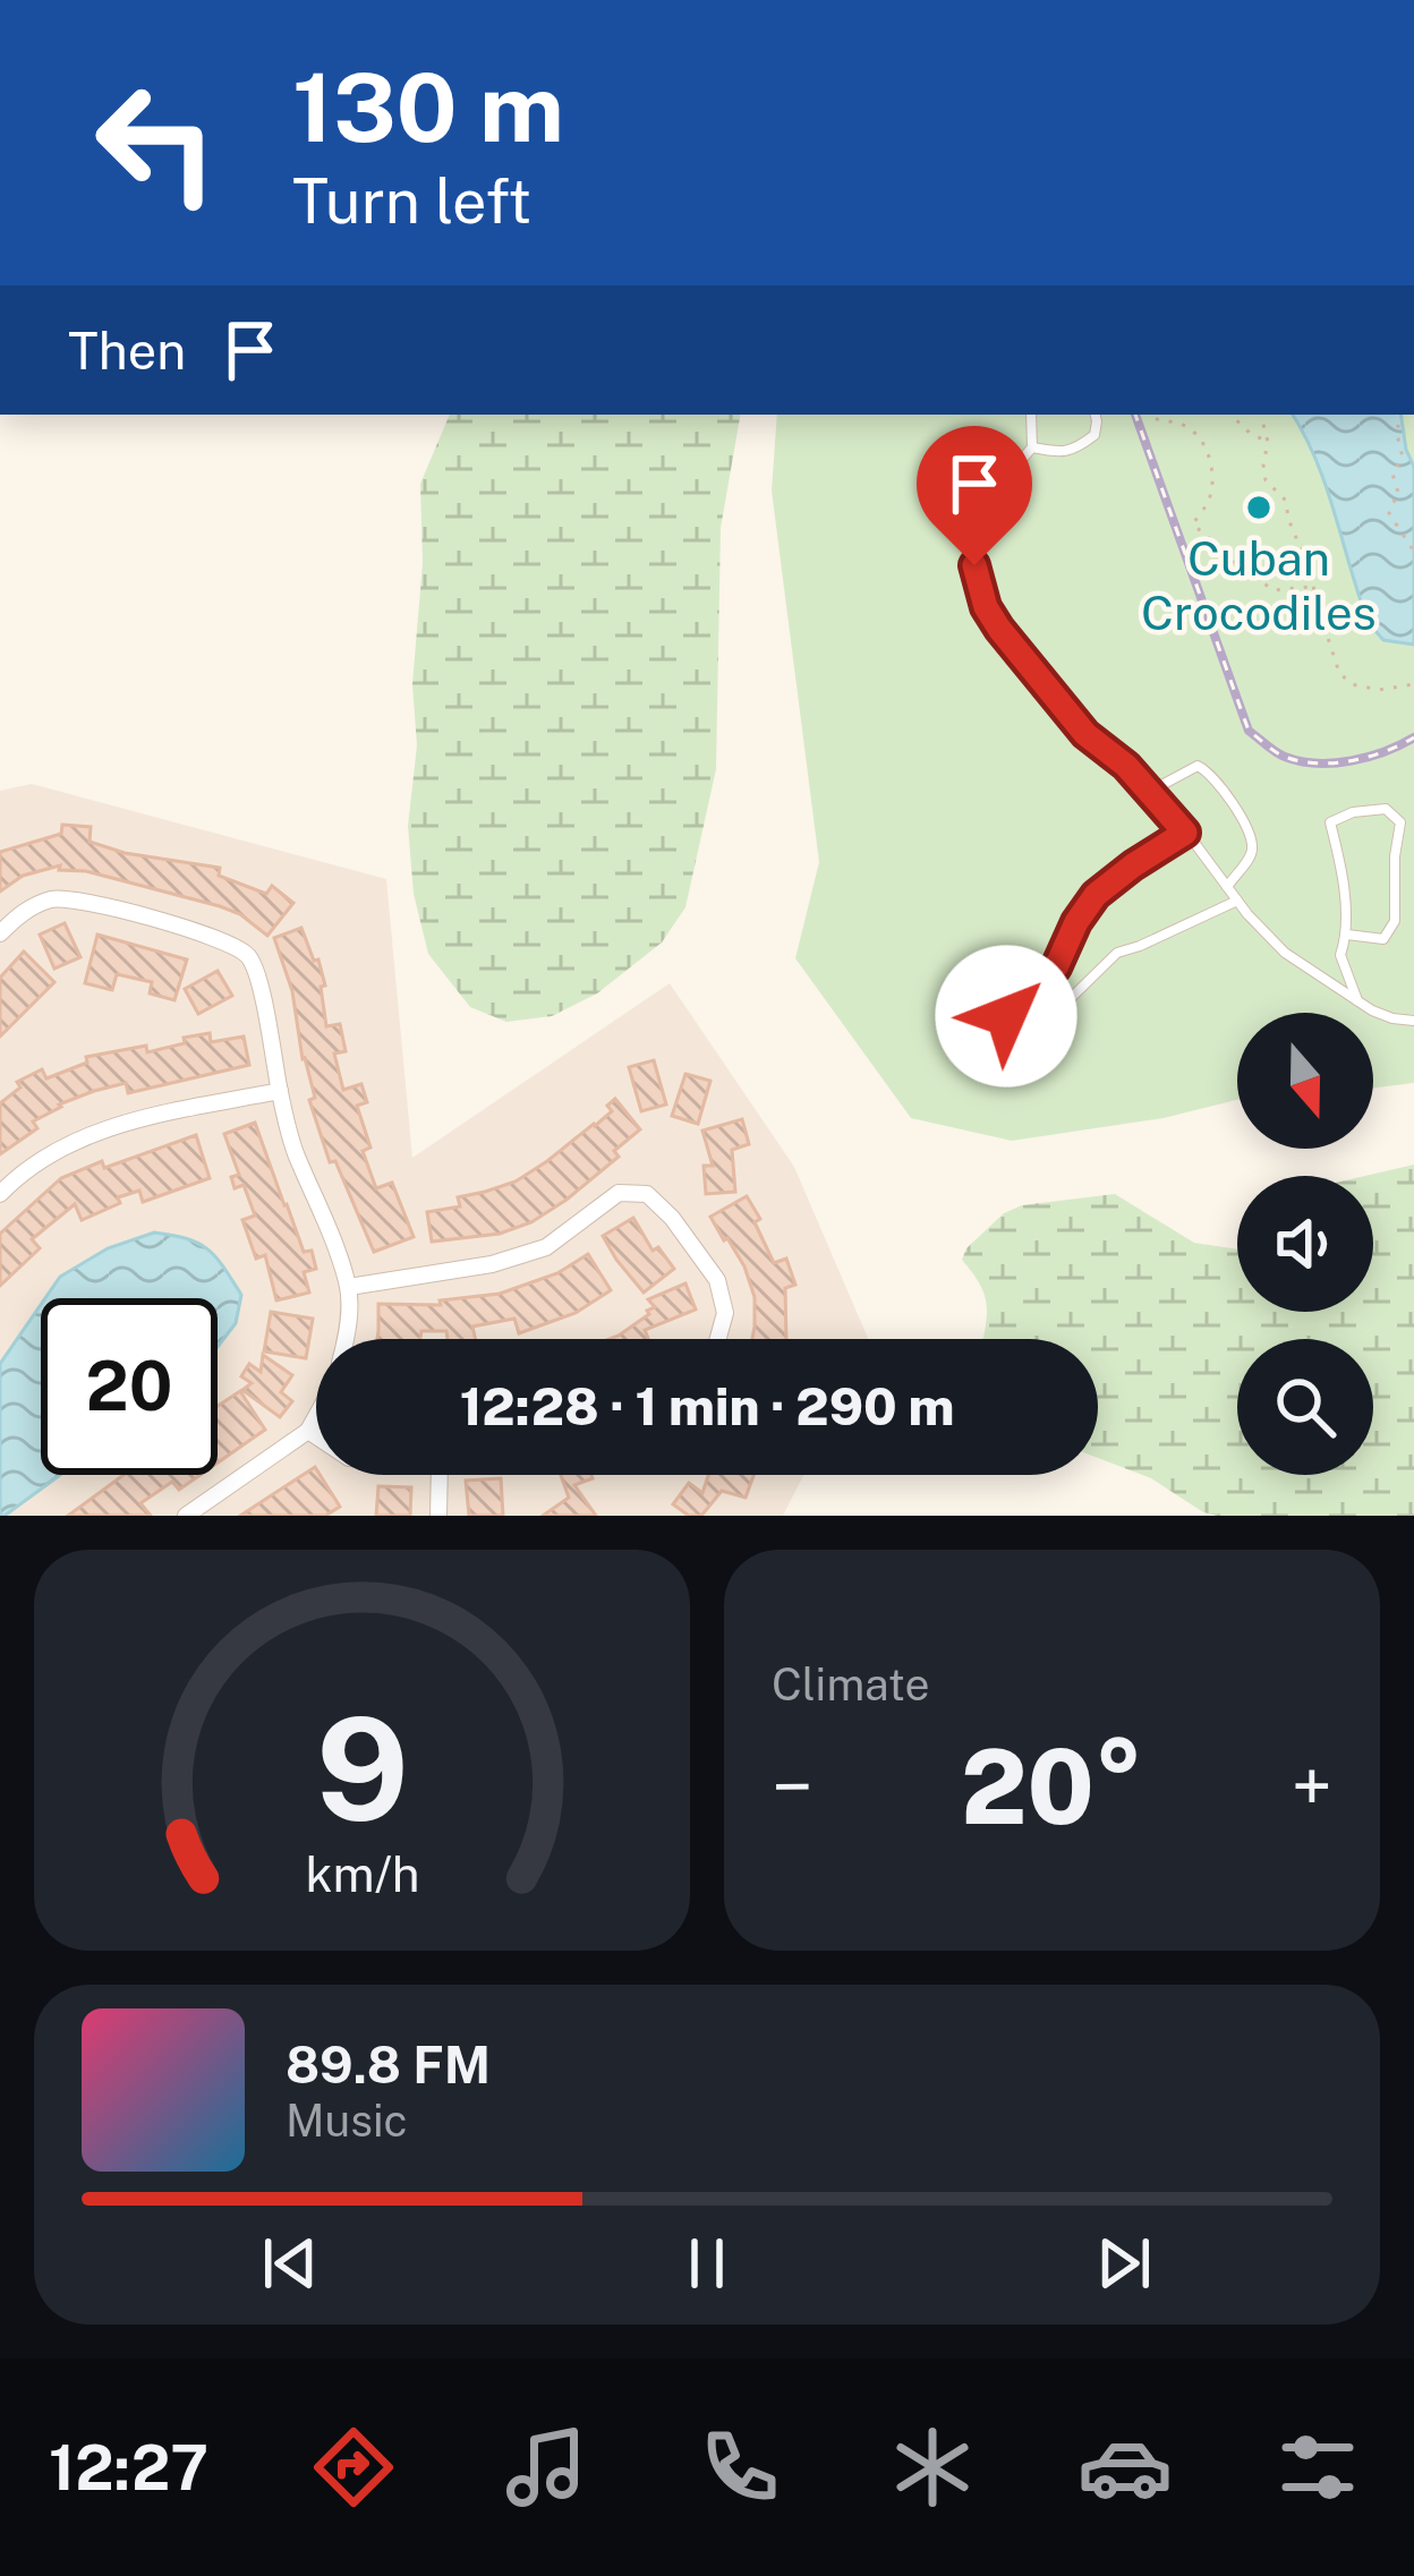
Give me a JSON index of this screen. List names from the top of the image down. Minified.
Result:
{"places":["Cuban Crocodiles"],"north":"bottom","page":{"turn":["130 m","Turn left"],"then":"Then","limit":"20","trip":"12:28 · 1 min · 290 m","tile":"Climate","heat":["−","20°","+"],"song":["89.8 FM","Music"],"tabs":"12:27","gauge":["9","km/h"]}}
